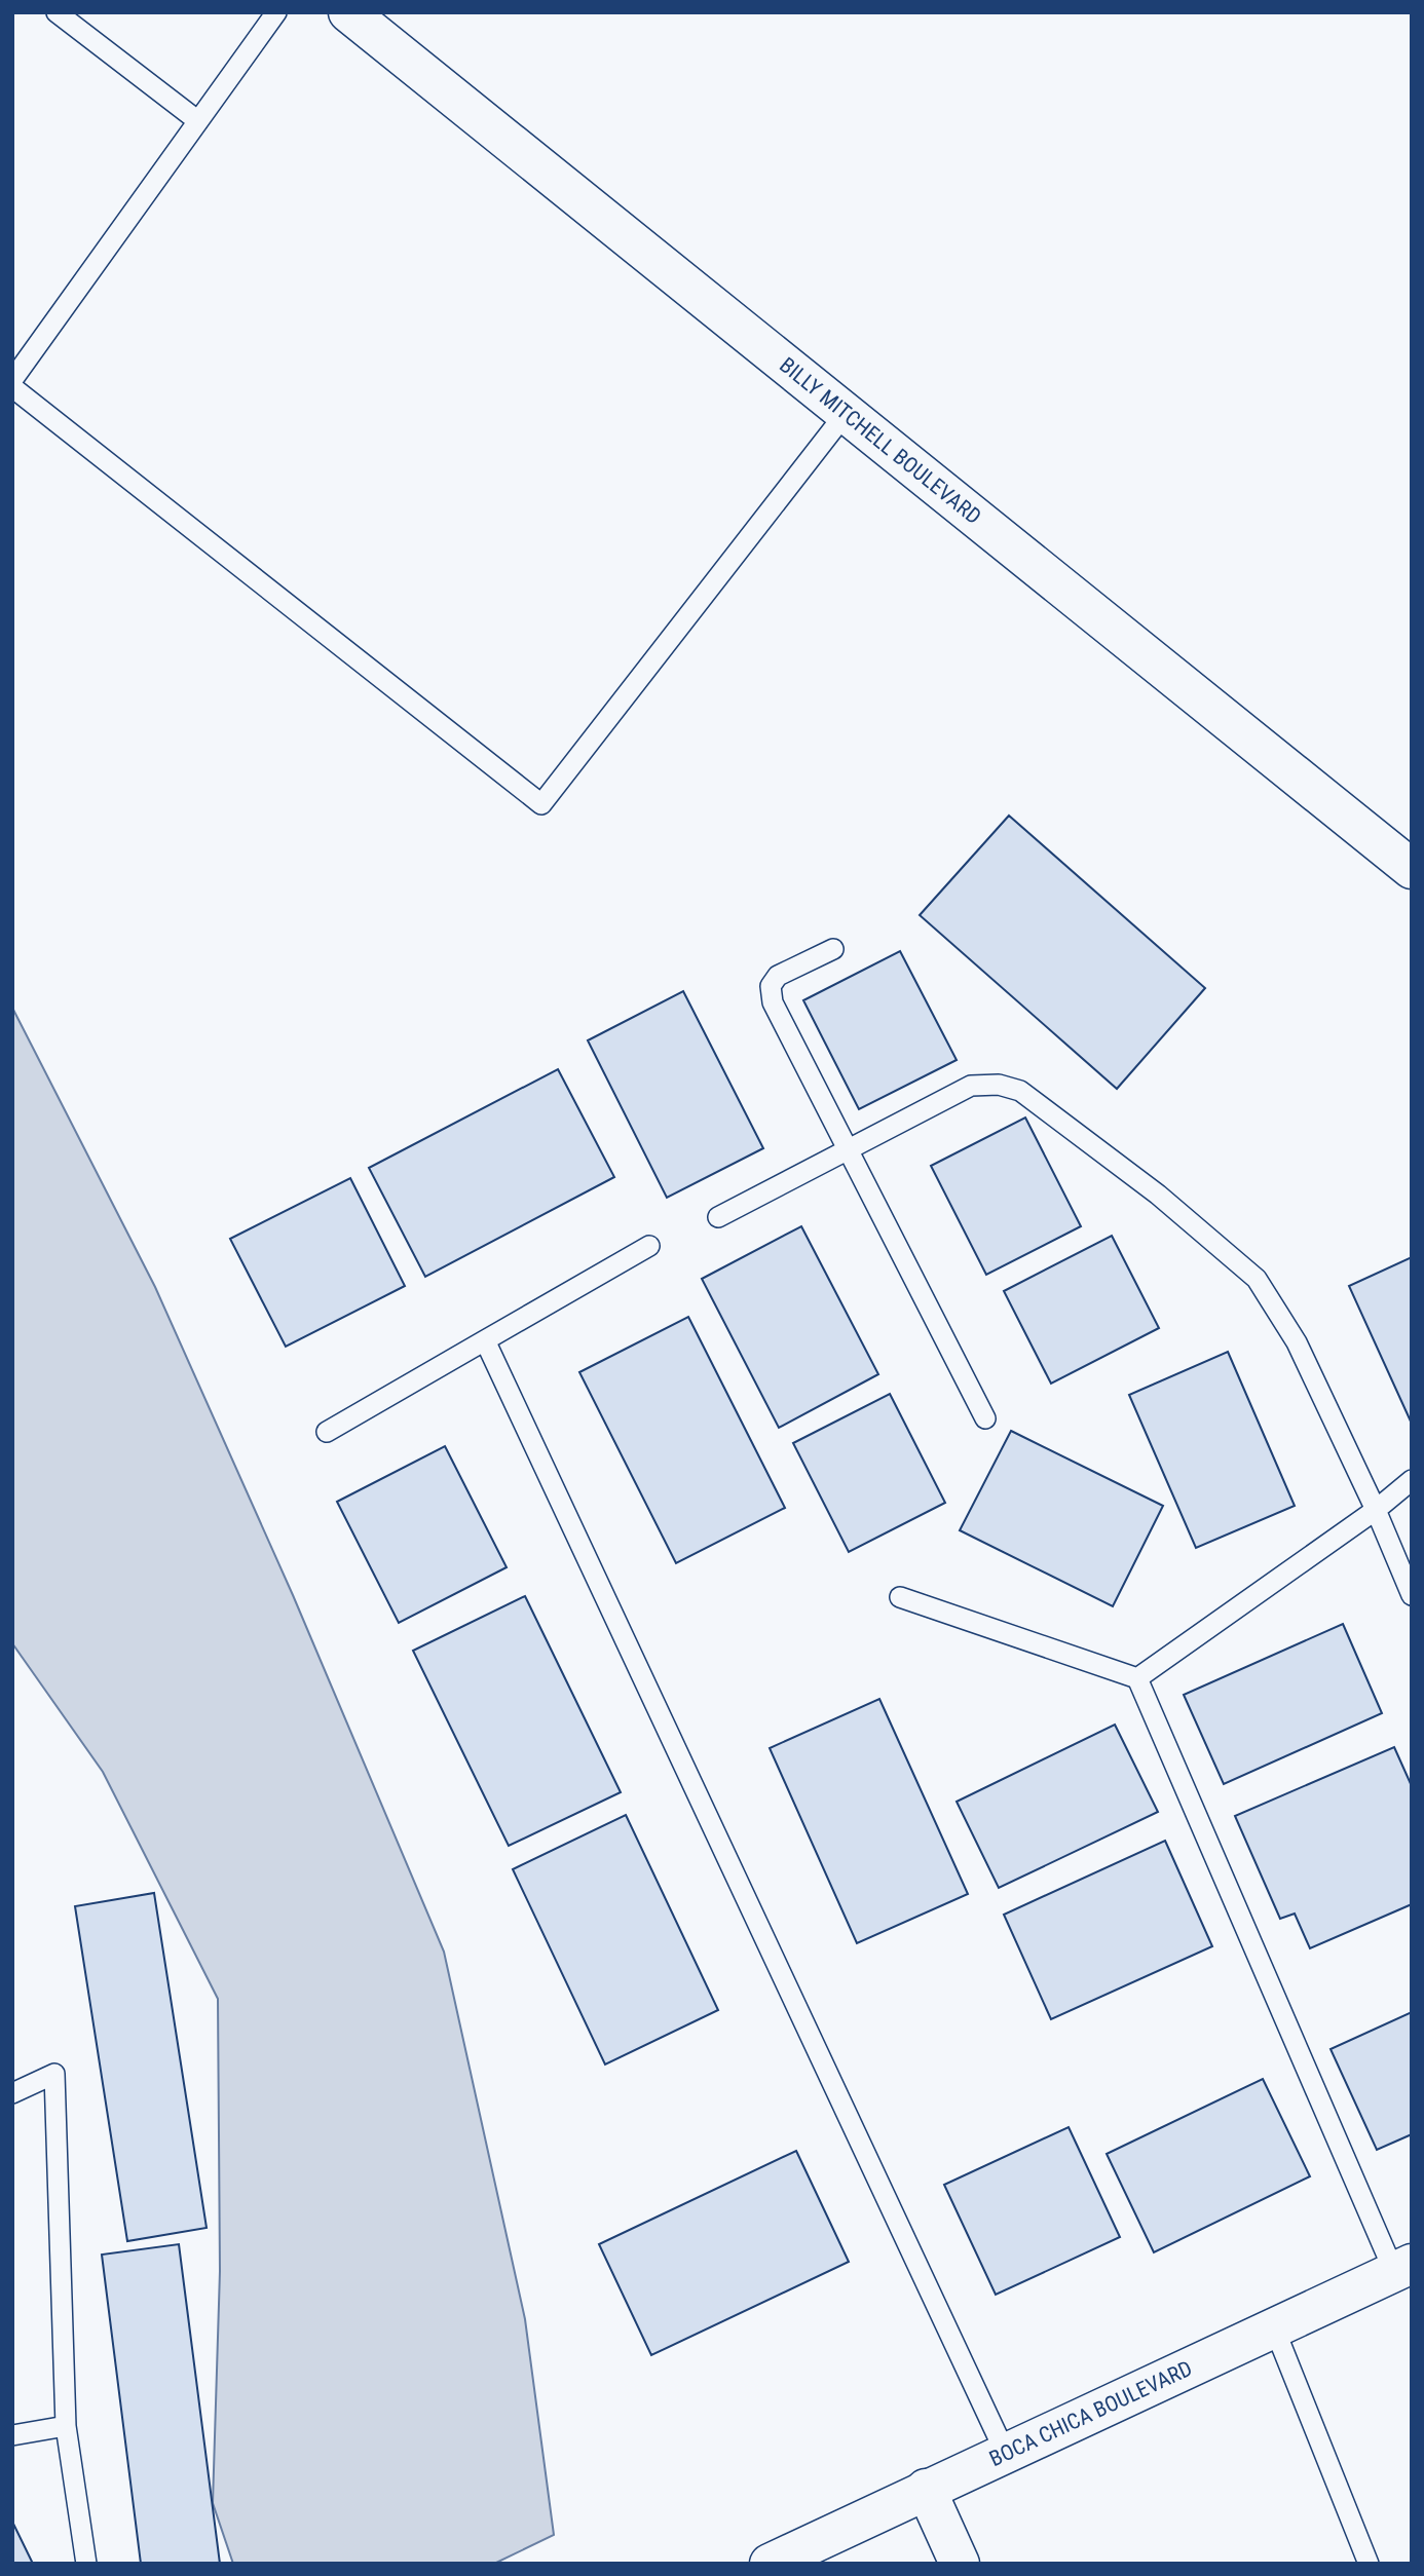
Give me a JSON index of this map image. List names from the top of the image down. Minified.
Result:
{"streets":{"main road":["BILLY MITCHELL BOULEVARD","BOCA CHICA BOULEVARD"]}}
